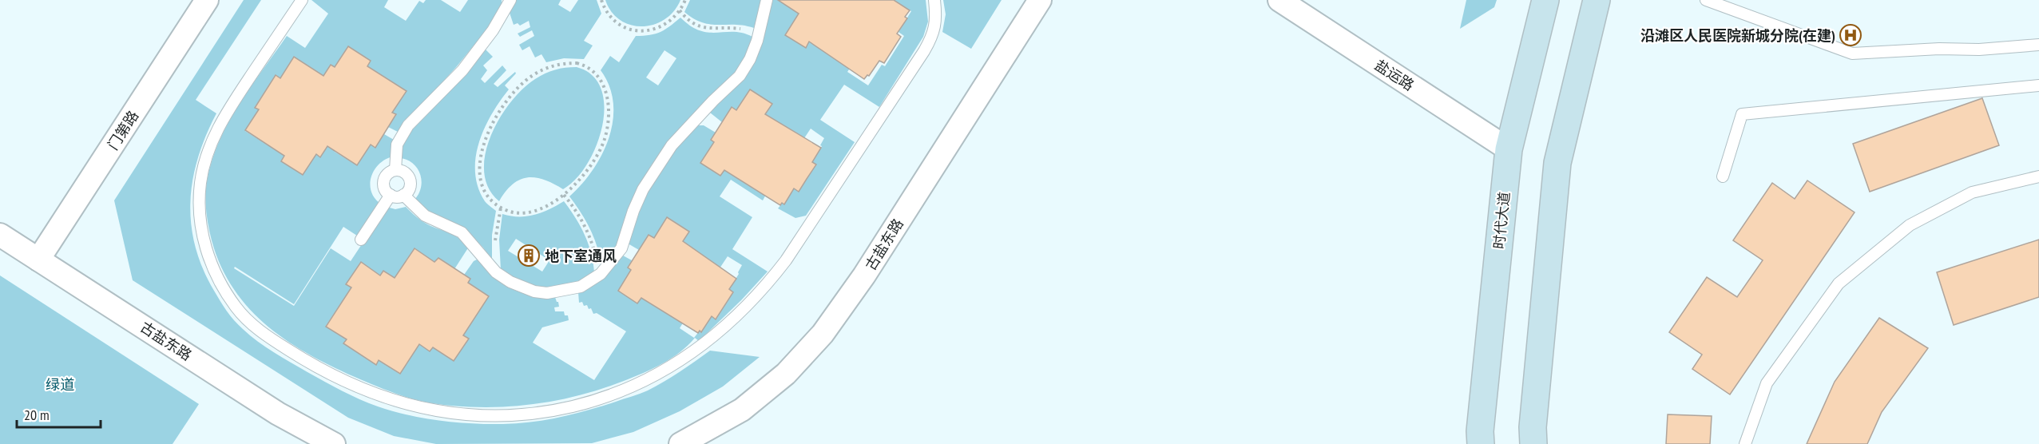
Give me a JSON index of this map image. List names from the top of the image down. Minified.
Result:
{"streets":{"main road":["时代大道"],"street":["盐运路","门第路","古盐东路"]},"crossings":[["盐运路","时代大道"],["门第路","古盐东路"]],"parks":["绿道"],"places":{"hospital":["沿滩区人民医院新城分院(在建)"],"building":["地下室通风"]},"scale_bar":"20 m"}
